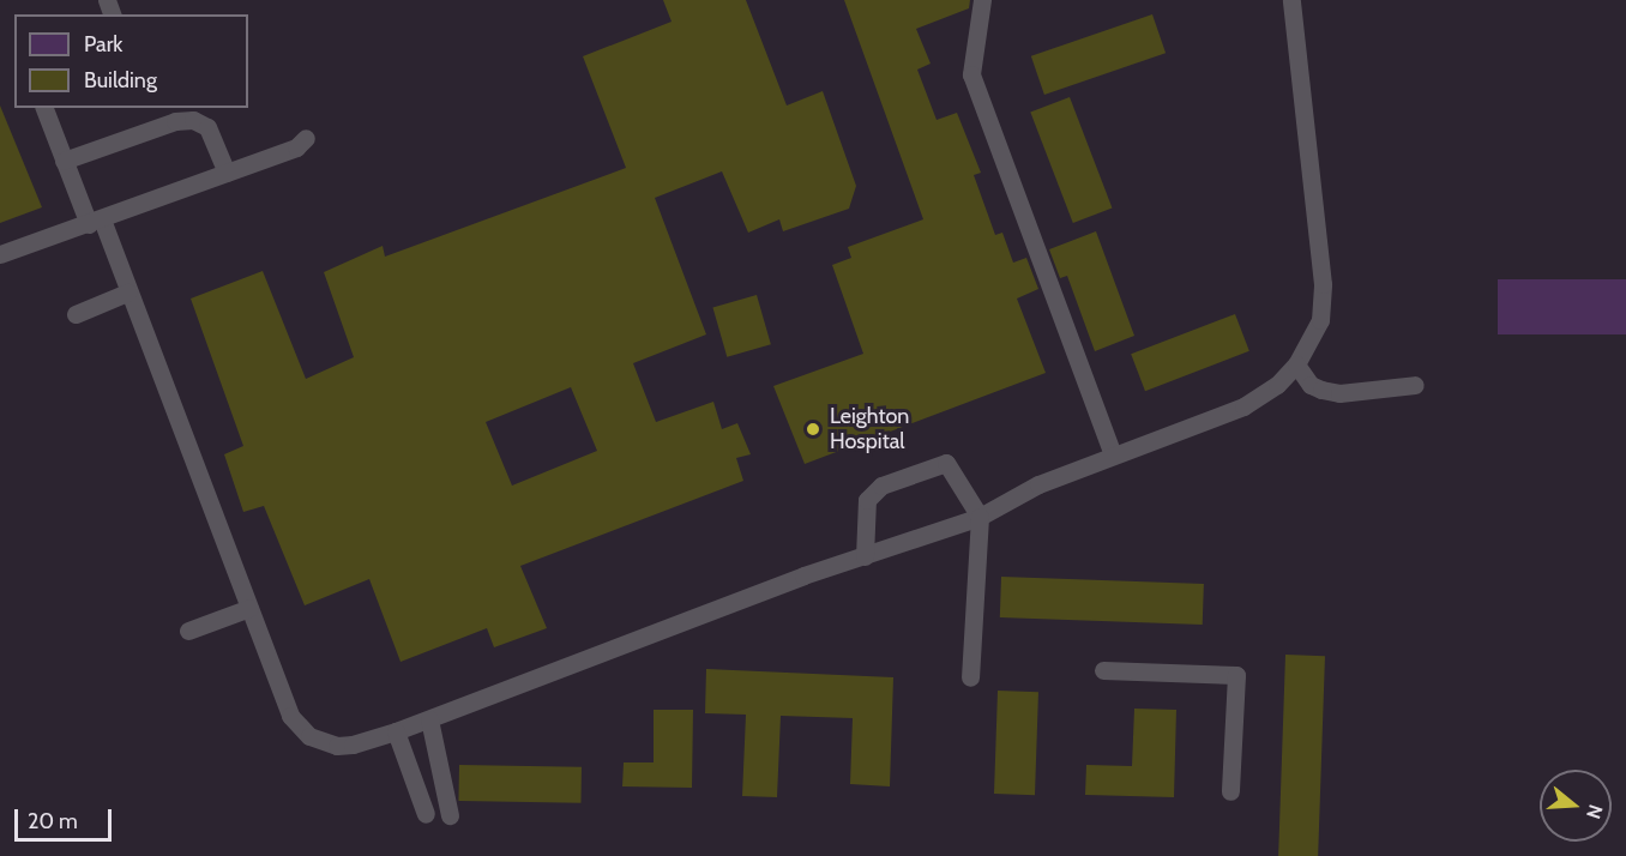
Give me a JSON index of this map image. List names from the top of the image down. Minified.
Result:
{"places":["Leighton Hospital"],"legend":["Park","Building"],"scale_bar":"20 m","north":"right"}
